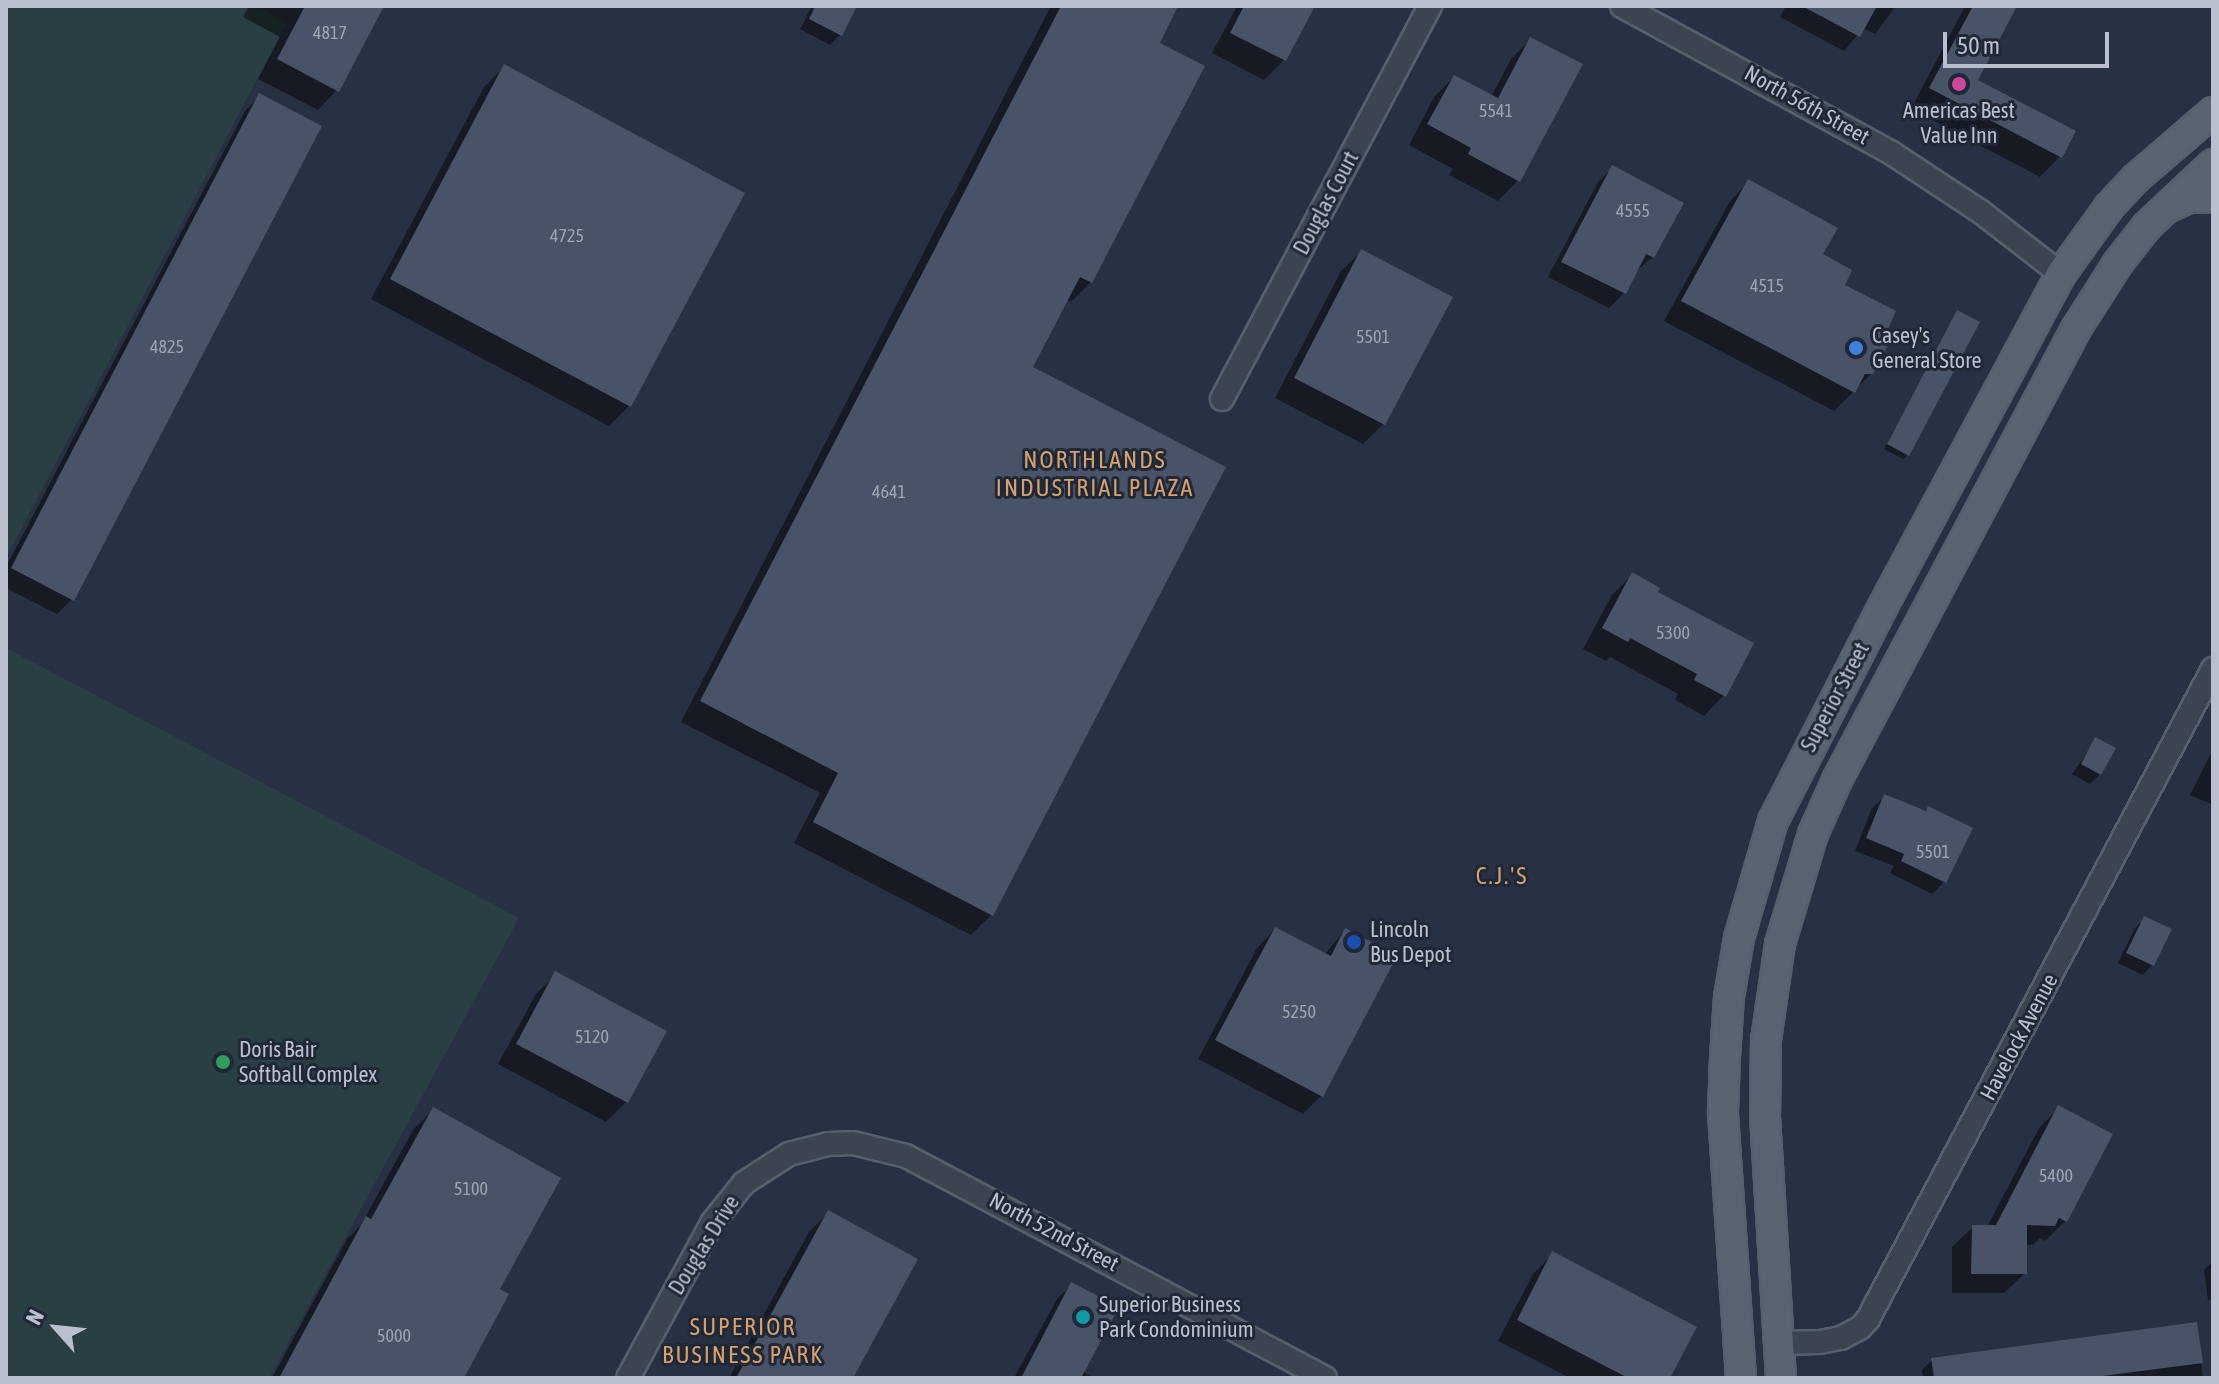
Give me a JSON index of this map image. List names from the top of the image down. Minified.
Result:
{"streets":{"main road":["Superior Street"],"street":["North 56th Street","Douglas Court","Havelock Avenue","North 52nd Street","Douglas Drive"]},"crossings":[["North 56th Street","Superior Street"],["Superior Street","Havelock Avenue"],["North 52nd Street","Douglas Drive"]],"districts":["NORTHLANDS INDUSTRIAL PLAZA","C.J.'S","SUPERIOR BUSINESS PARK"],"places":["Americas Best Value Inn","Casey's General Store","Lincoln Bus Depot","Doris Bair Softball Complex","Superior Business Park Condominium"],"house_numbers":["4817","5541","4555","4725","4515","5501","4825","4641","5300","5501","5250","5120","5400","5100","5000"],"scale_bar":"50 m","north":"top left"}
